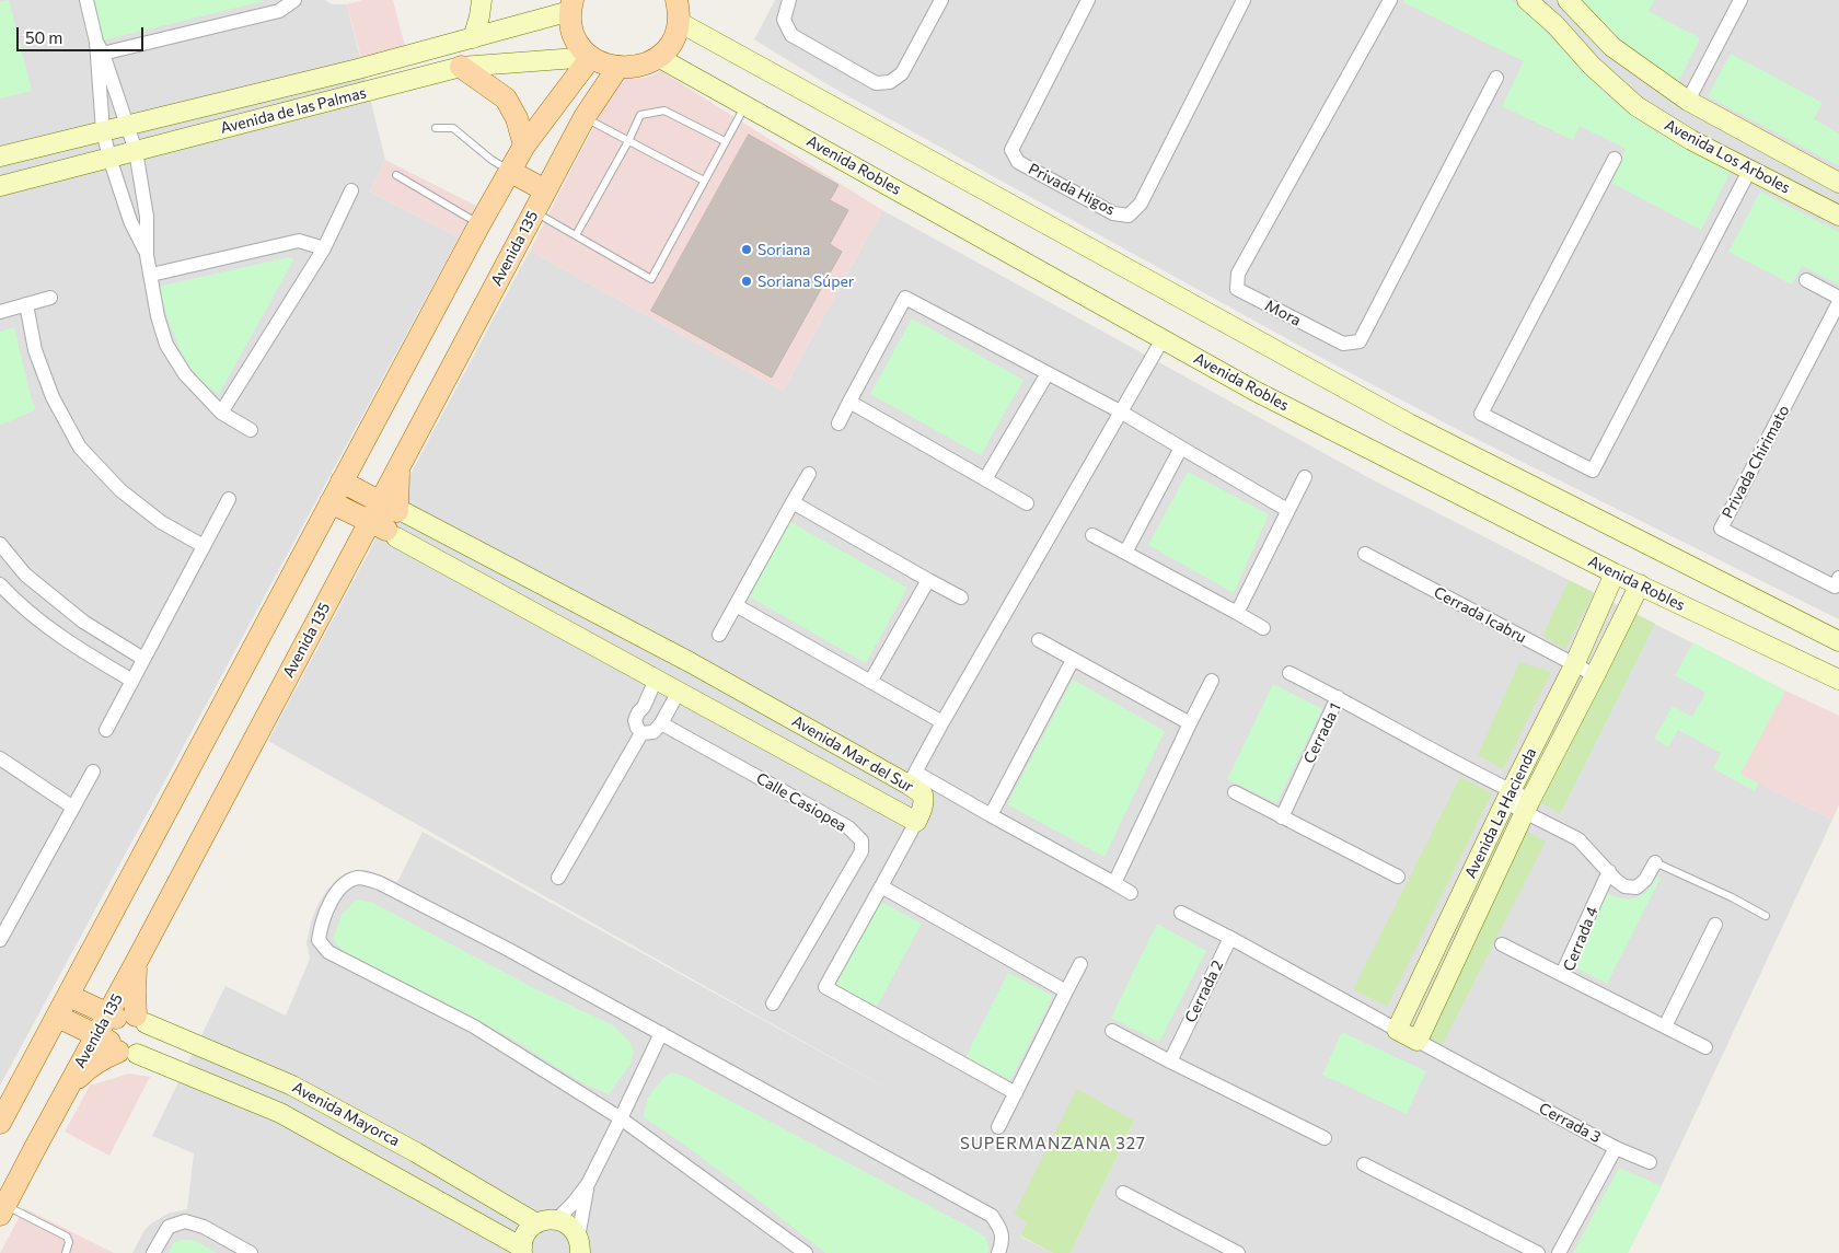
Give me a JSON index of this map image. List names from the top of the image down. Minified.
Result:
{"streets":{"main road":["Avenida 135"],"street":["Avenida de las Palmas","Avenida Los Arboles","Avenida Robles","Privada Higos","Mora","Privada Chirimato","Cerrada Icabru","Cerrada 1","Avenida Mar del Sur","Calle Casiopea","Avenida La Hacienda","Cerrada 4","Cerrada 2","Avenida Mayorca","Cerrada 3"]},"crossings":[["Avenida Robles","Avenida La Hacienda"],["Avenida 135","Avenida Mar del Sur"],["Avenida 135","Avenida Mayorca"],["Cerrada Icabru","Avenida La Hacienda"],["Cerrada 1","Avenida La Hacienda"]],"districts":["SUPERMANZANA 327"],"places":["Soriana","Soriana Súper"],"scale_bar":"50 m"}
